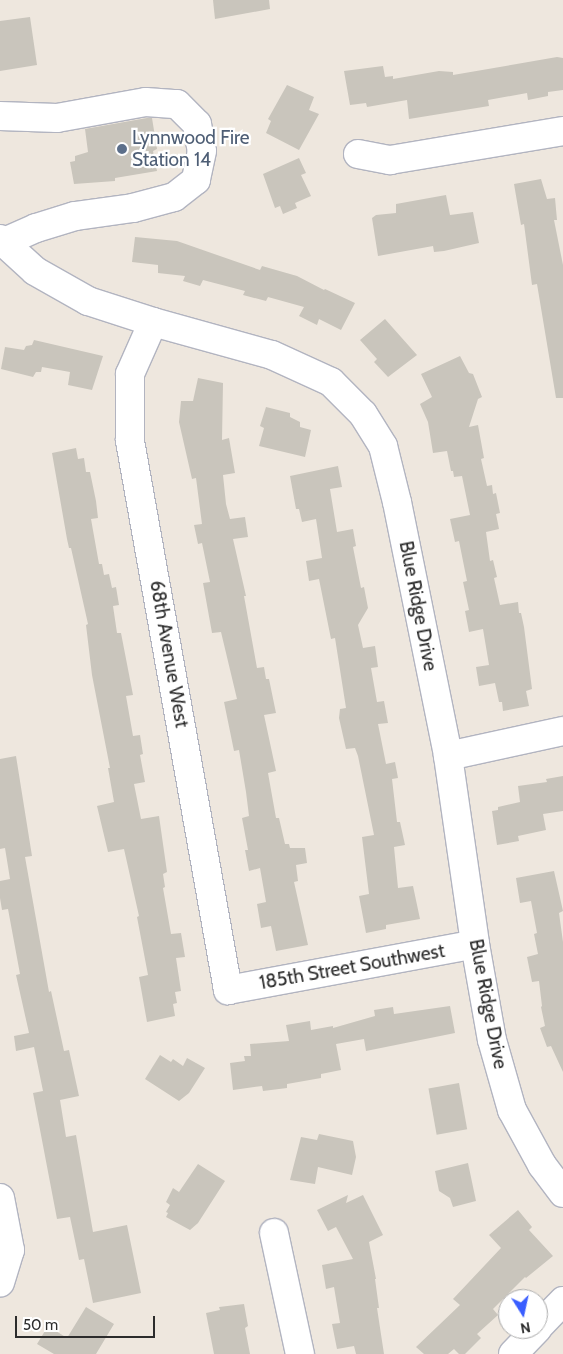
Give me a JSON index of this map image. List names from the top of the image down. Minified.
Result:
{"streets":{"street":["Blue Ridge Drive","68th Avenue West","185th Street Southwest"]},"crossings":[["Blue Ridge Drive","68th Avenue West"],["Blue Ridge Drive","185th Street Southwest"],["68th Avenue West","185th Street Southwest"]],"places":["Lynnwood Fire Station 14"],"scale_bar":"50 m","north":"bottom"}
